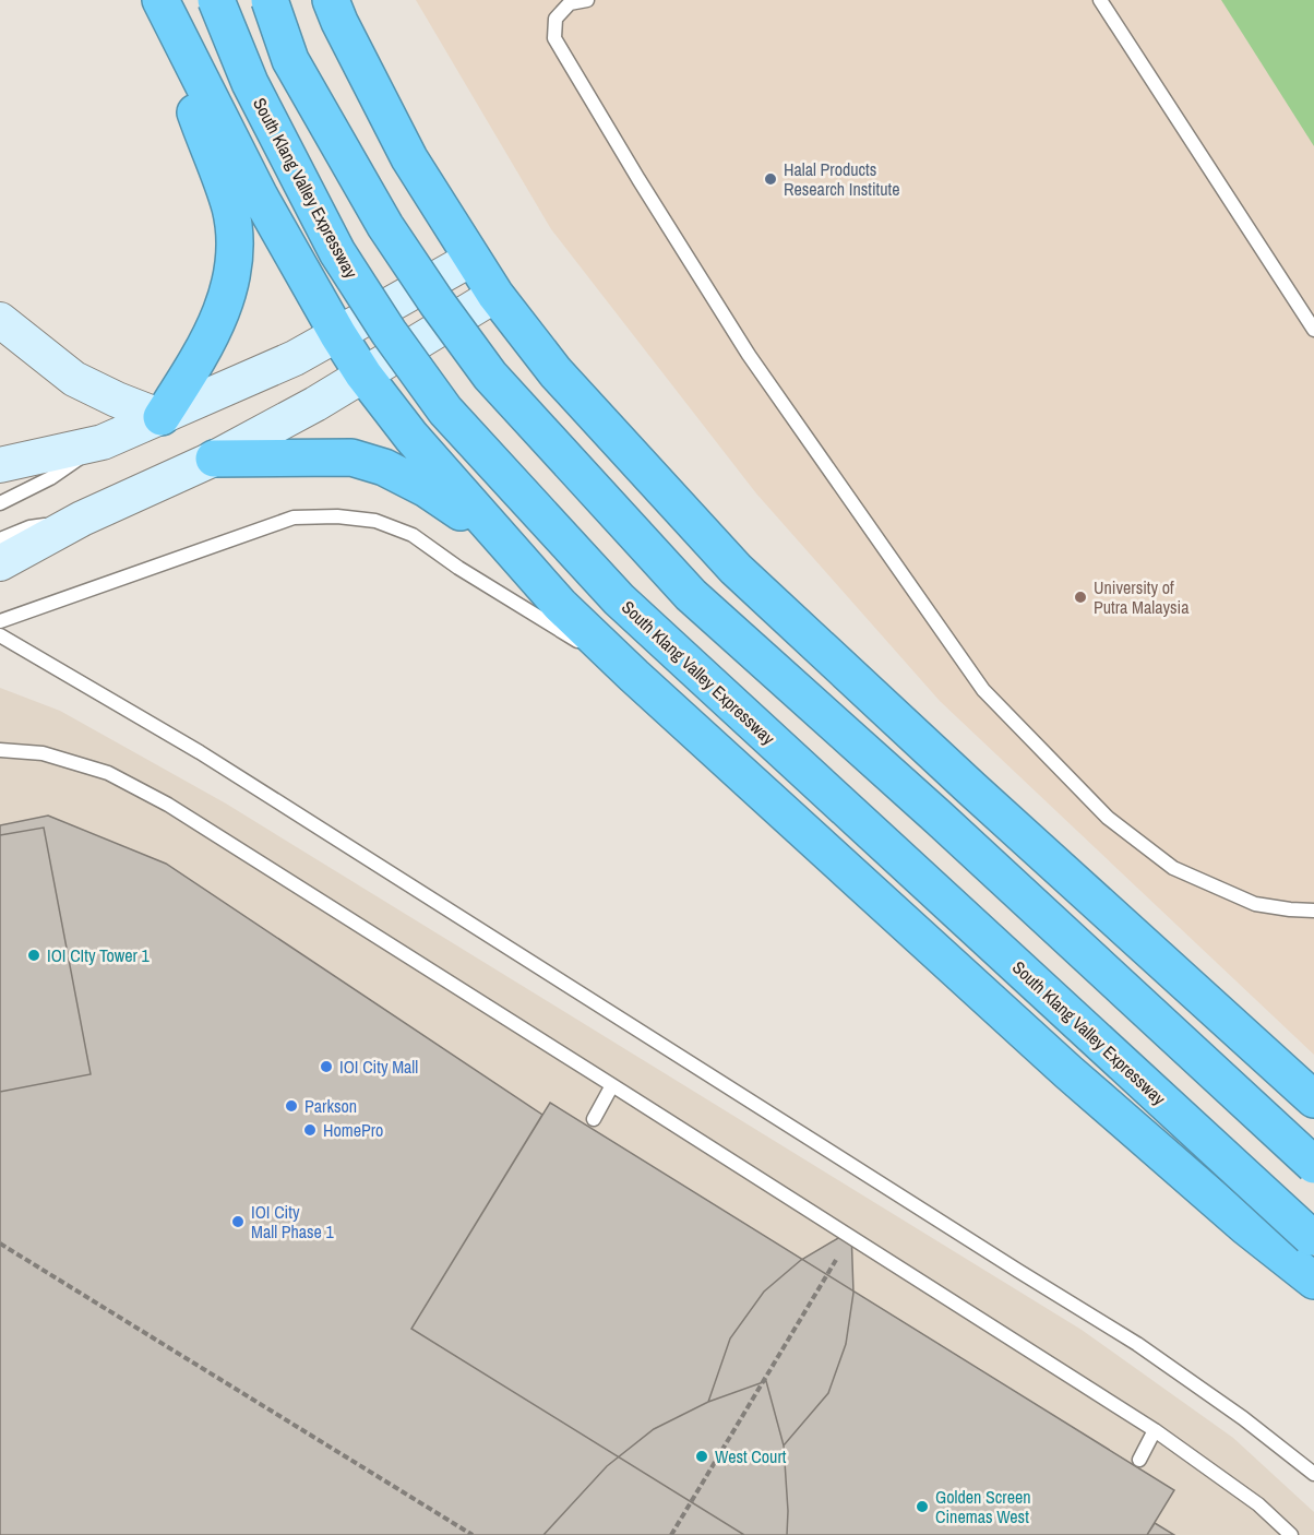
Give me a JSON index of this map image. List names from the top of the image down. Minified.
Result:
{"streets":{"highway":["South Klang Valley Expressway"]},"places":["Halal Products Research Institute","University of Putra Malaysia","IOI CIty Tower 1","IOI City Mall","Parkson","HomePro","IOI City Mall Phase 1","West Court","Golden Screen Cinemas West"]}
